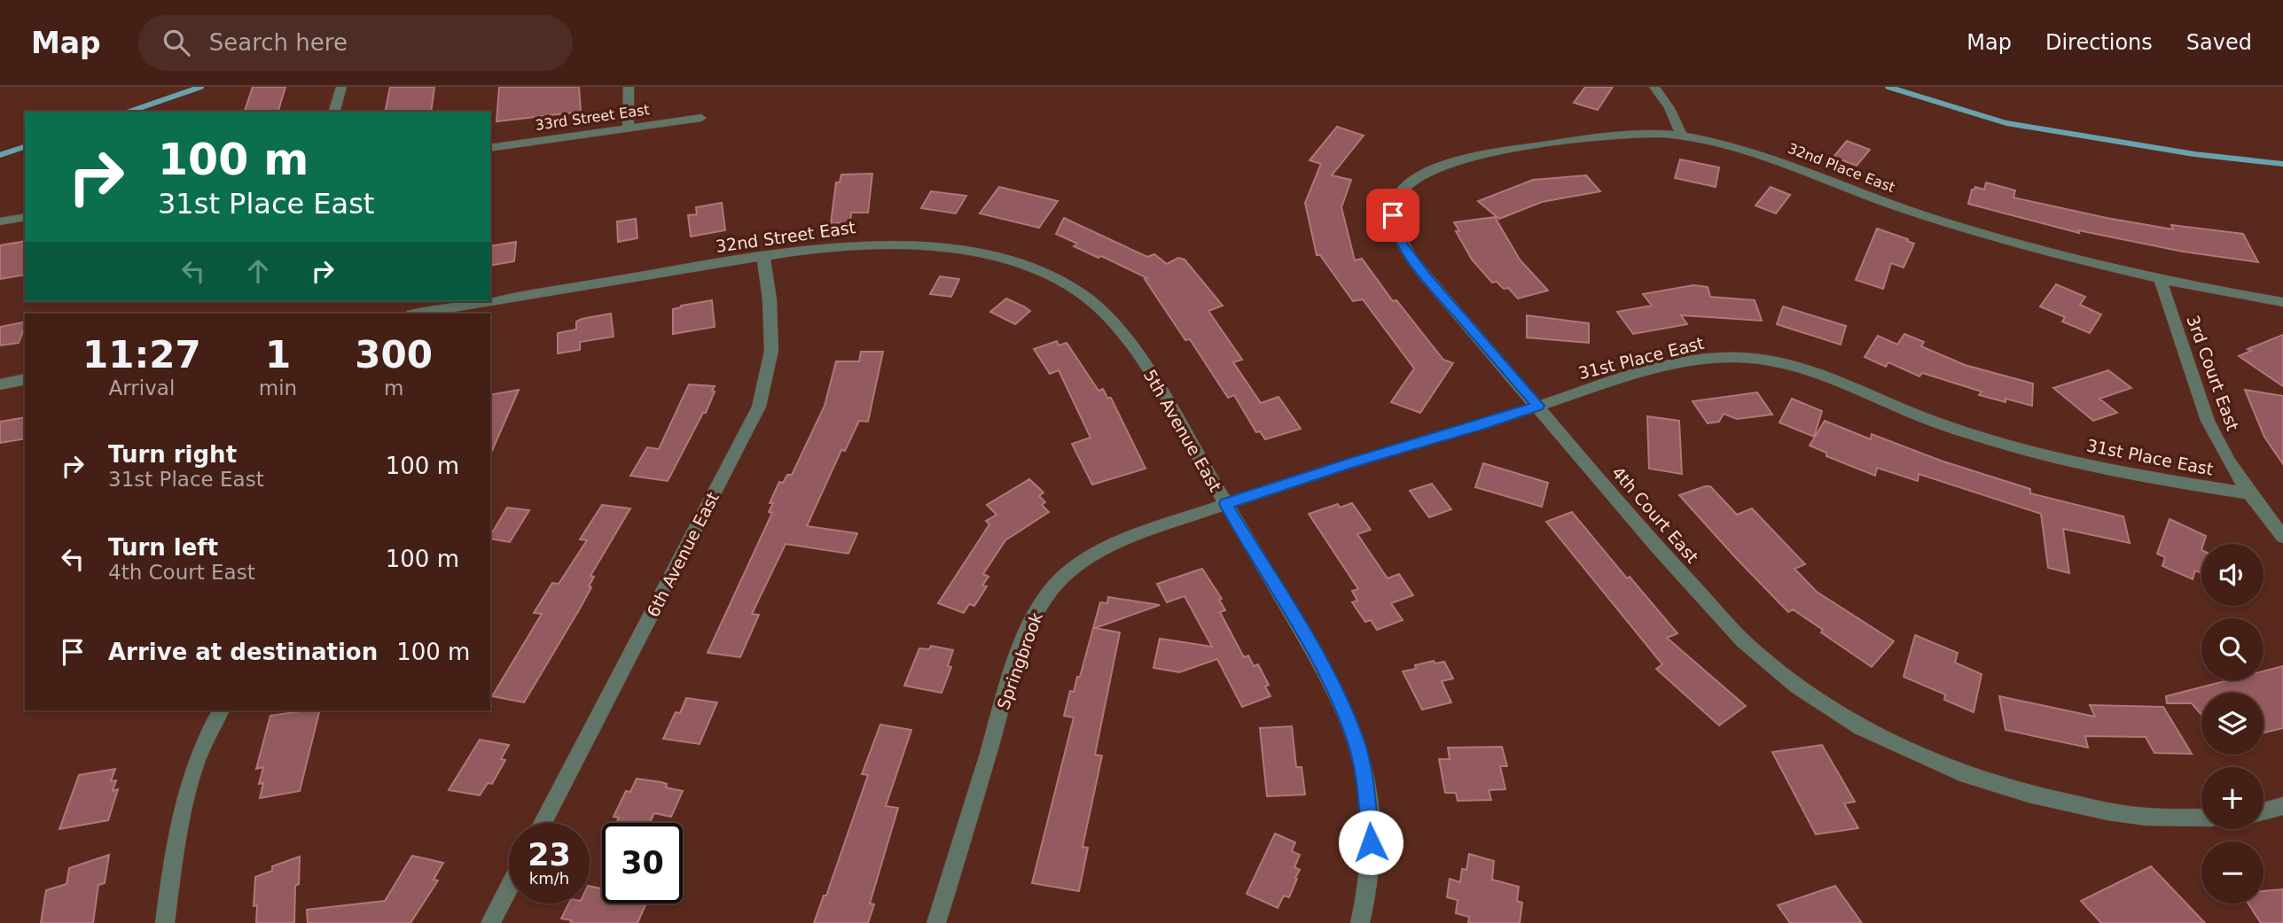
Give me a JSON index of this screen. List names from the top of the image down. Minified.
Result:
{"streets":{"street":["33rd Street East","32nd Place East","32nd Street East","31st Place East","3rd Court East","5th Avenue East","4th Court East","6th Avenue East","Springbrook"]},"crossings":[["32nd Place East","3rd Court East"],["32nd Place East","4th Court East"],["32nd Street East","5th Avenue East"],["32nd Street East","6th Avenue East"],["31st Place East","3rd Court East"],["31st Place East","5th Avenue East"],["31st Place East","4th Court East"],["31st Place East","Springbrook"],["5th Avenue East","Springbrook"]],"page":{"header":"Map","search":"Search here","nav":["Map","Directions","Saved"],"turn":["100 m","31st Place East"],"eta":["11:27","Arrival","1","min","300","m"],"list":[{"name":"Turn right","note":"31st Place East","value":"100 m"},{"name":"Turn left","note":"4th Court East","value":"100 m"},{"name":"Arrive at destination","value":"100 m"}],"map_buttons":["+","−"],"speed":"23 km/h","limit":"30"}}
